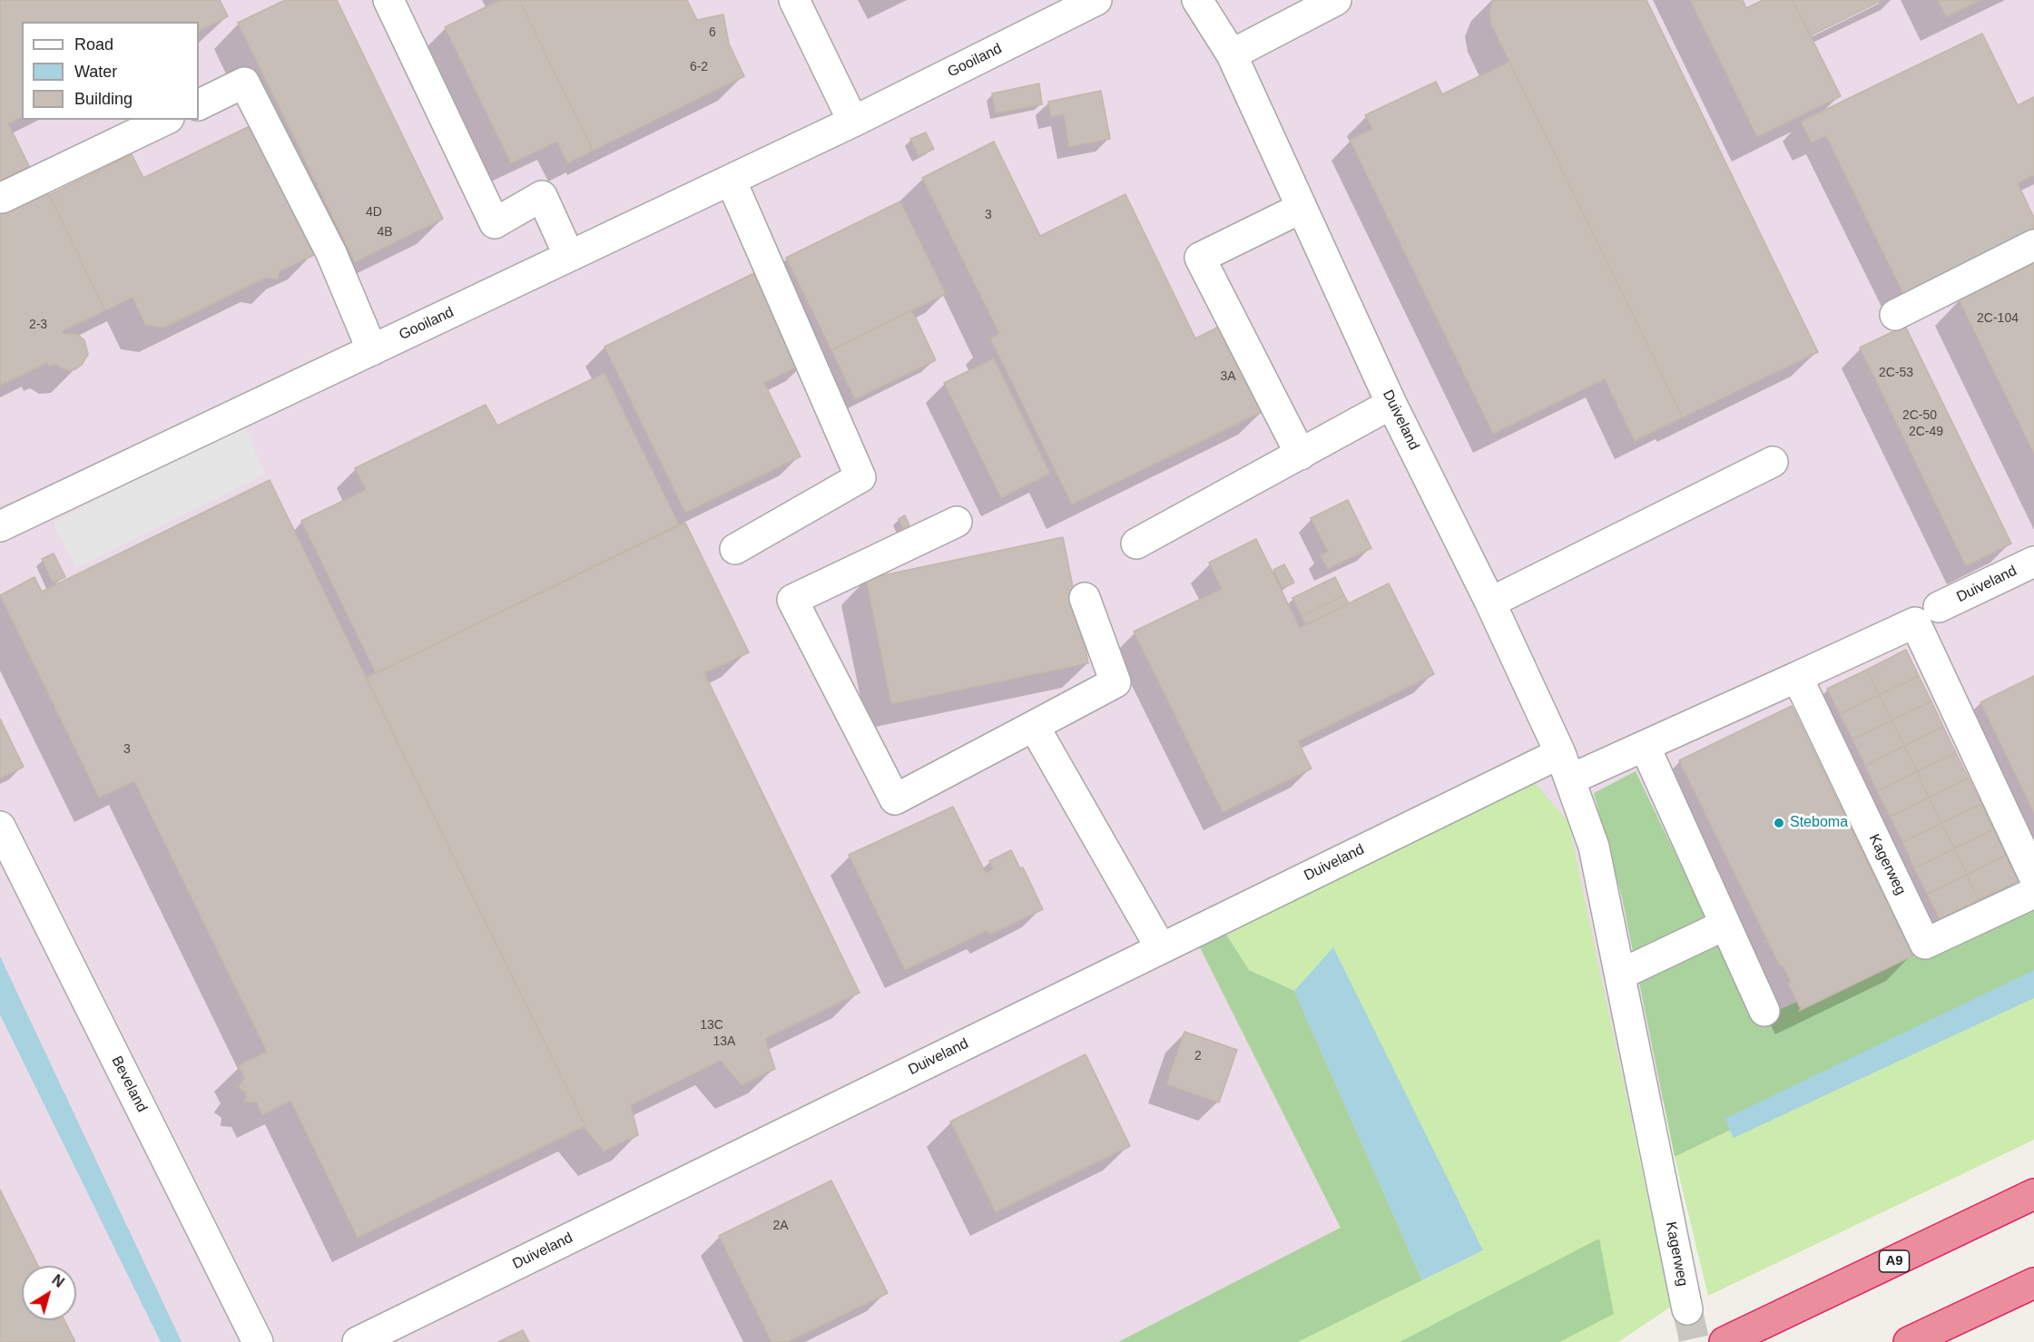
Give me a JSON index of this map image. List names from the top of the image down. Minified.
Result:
{"streets":{"highway":["A9"],"street":["Gooiland","Duiveland","Kagerweg","Beveland"]},"crossings":[["Duiveland","Kagerweg"]],"places":["Steboma"],"house_numbers":["6","6-2","4D","3","4B","2C-104","2-3","2C-53","3A","2C-50","2C-49","3","13C","13A","2","2A"],"legend":["Road","Water","Building"],"north":"top right"}
